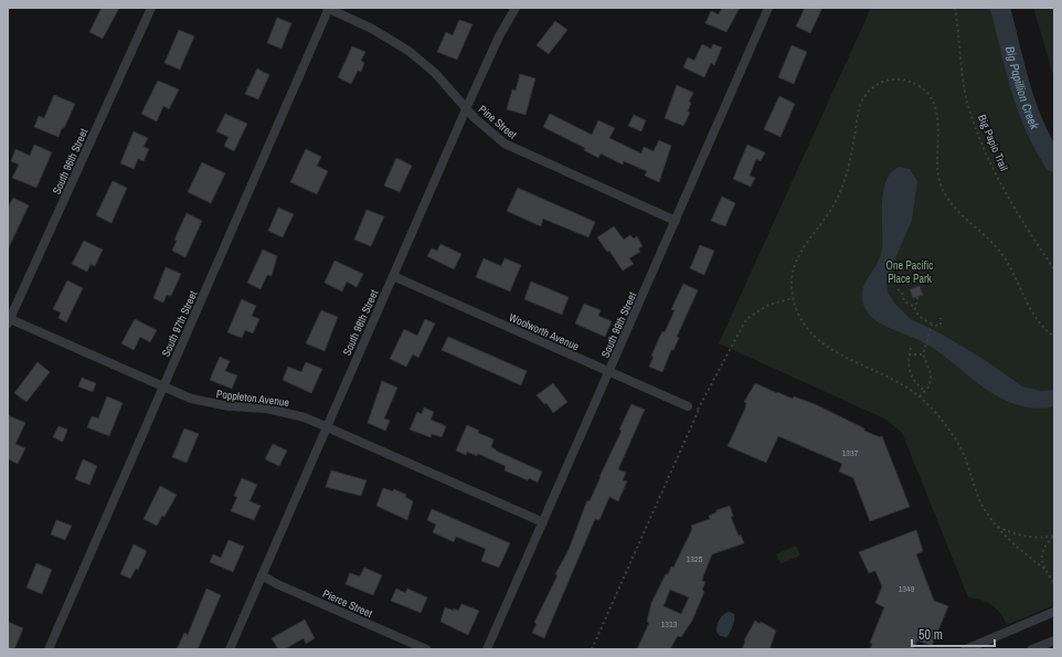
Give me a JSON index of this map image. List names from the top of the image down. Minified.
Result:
{"streets":{"street":["Pine Street","South 96th Street","South 98th Street","South 97th Street","South 99th Street","Woolworth Avenue","Poppleton Avenue","Pierce Street"],"path":["Big Papio Trail"]},"crossings":[["Pine Street","South 98th Street"],["Pine Street","South 97th Street"],["Pine Street","South 99th Street"],["South 96th Street","Poppleton Avenue"],["South 98th Street","Woolworth Avenue"],["South 98th Street","Poppleton Avenue"],["South 98th Street","Pierce Street"],["South 97th Street","Poppleton Avenue"],["South 99th Street","Woolworth Avenue"],["South 99th Street","Poppleton Avenue"]],"water":["Big Papillion Creek"],"parks":["One Pacific Place Park"],"house_numbers":["1337","1325","1349","1313"],"scale_bar":"50 m"}
